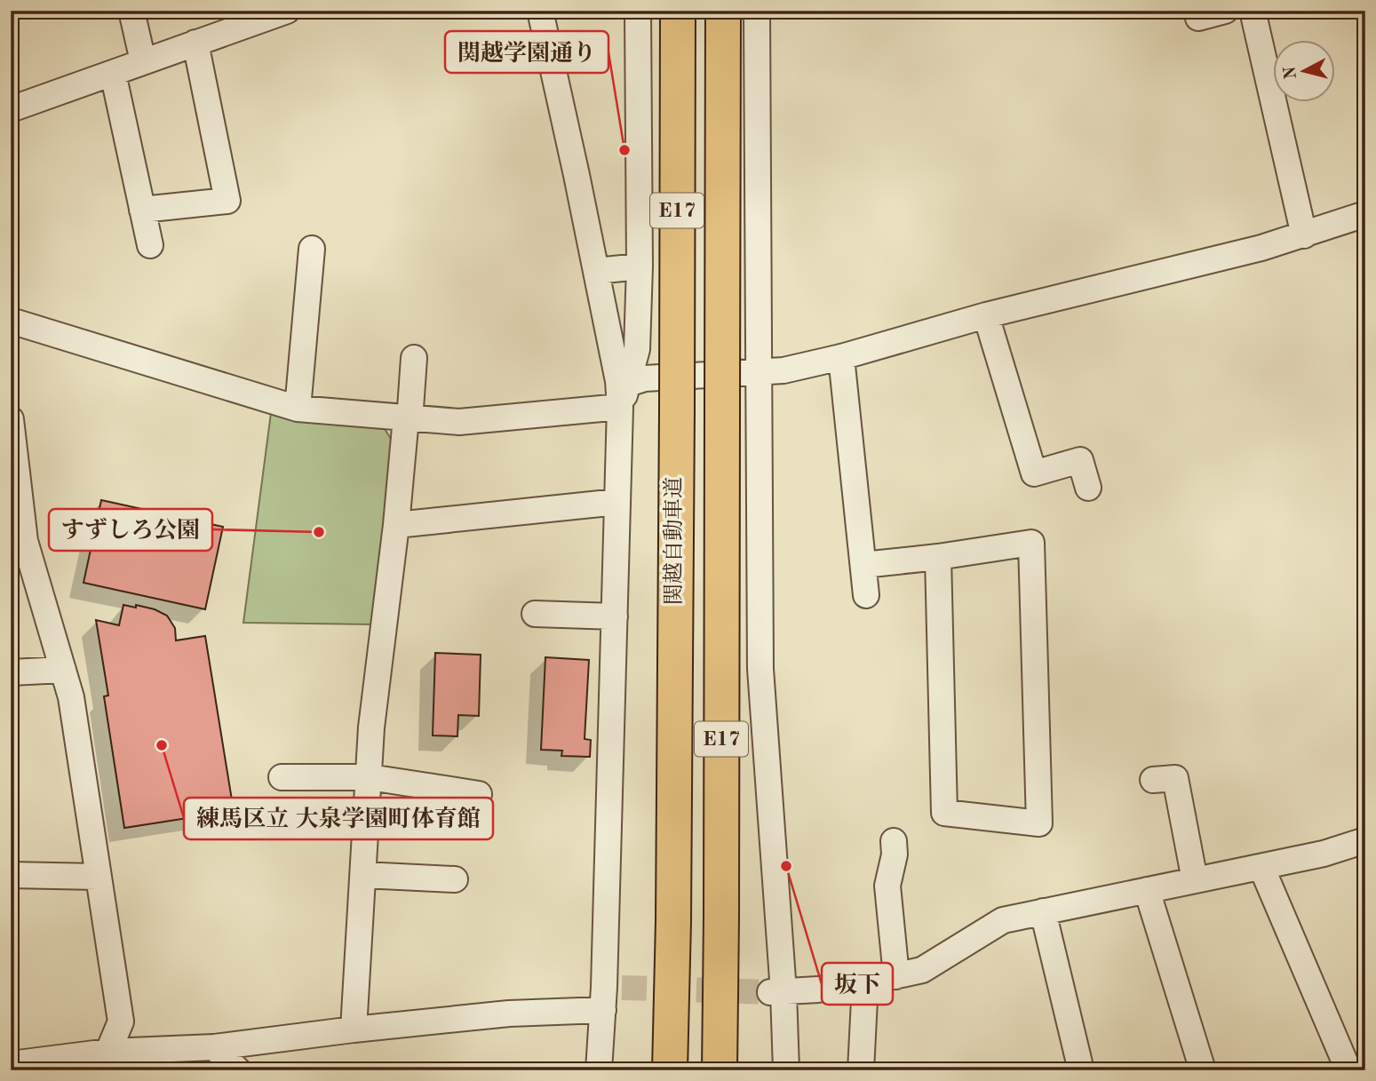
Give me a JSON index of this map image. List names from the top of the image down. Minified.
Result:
{"streets":{"highway":["E17","関越自動車道"]},"places":["関越学園通り","すずしろ公園","練馬区立 大泉学園町体育館","坂下"],"north":"left"}
